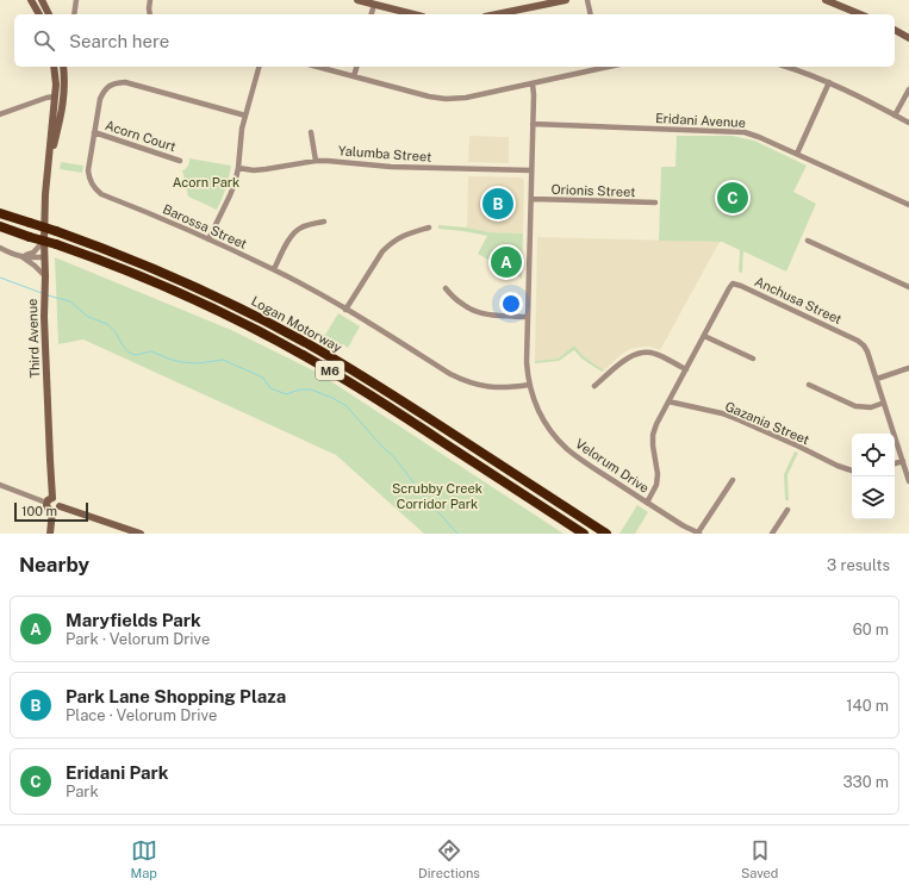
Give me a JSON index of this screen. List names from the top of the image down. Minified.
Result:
{"streets":{"highway":["Logan Motorway","M6"],"street":["Eridani Avenue","Acorn Court","Yalumba Street","Orionis Street","Barossa Street","Anchusa Street","Third Avenue","Gazania Street","Velorum Drive"]},"crossings":[["Eridani Avenue","Velorum Drive"],["Acorn Court","Barossa Street"],["Yalumba Street","Velorum Drive"],["Orionis Street","Velorum Drive"],["Barossa Street","Velorum Drive"],["Anchusa Street","Gazania Street"],["Anchusa Street","Velorum Drive"]],"parks":["Acorn Park","Scrubby Creek Corridor Park"],"scale_bar":"100 m","page":{"search":"Search here","pins":["C","B","A"],"scale":"100 m","heading":["Nearby","3 results"],"list":[{"mark":"A","name":"Maryfields Park","note":"Park · Velorum Drive","value":"60 m"},{"mark":"B","name":"Park Lane Shopping Plaza","note":"Place · Velorum Drive","value":"140 m"},{"mark":"C","name":"Eridani Park","note":"Park","value":"330 m"}],"nav":["Map","Directions","Saved"]}}
